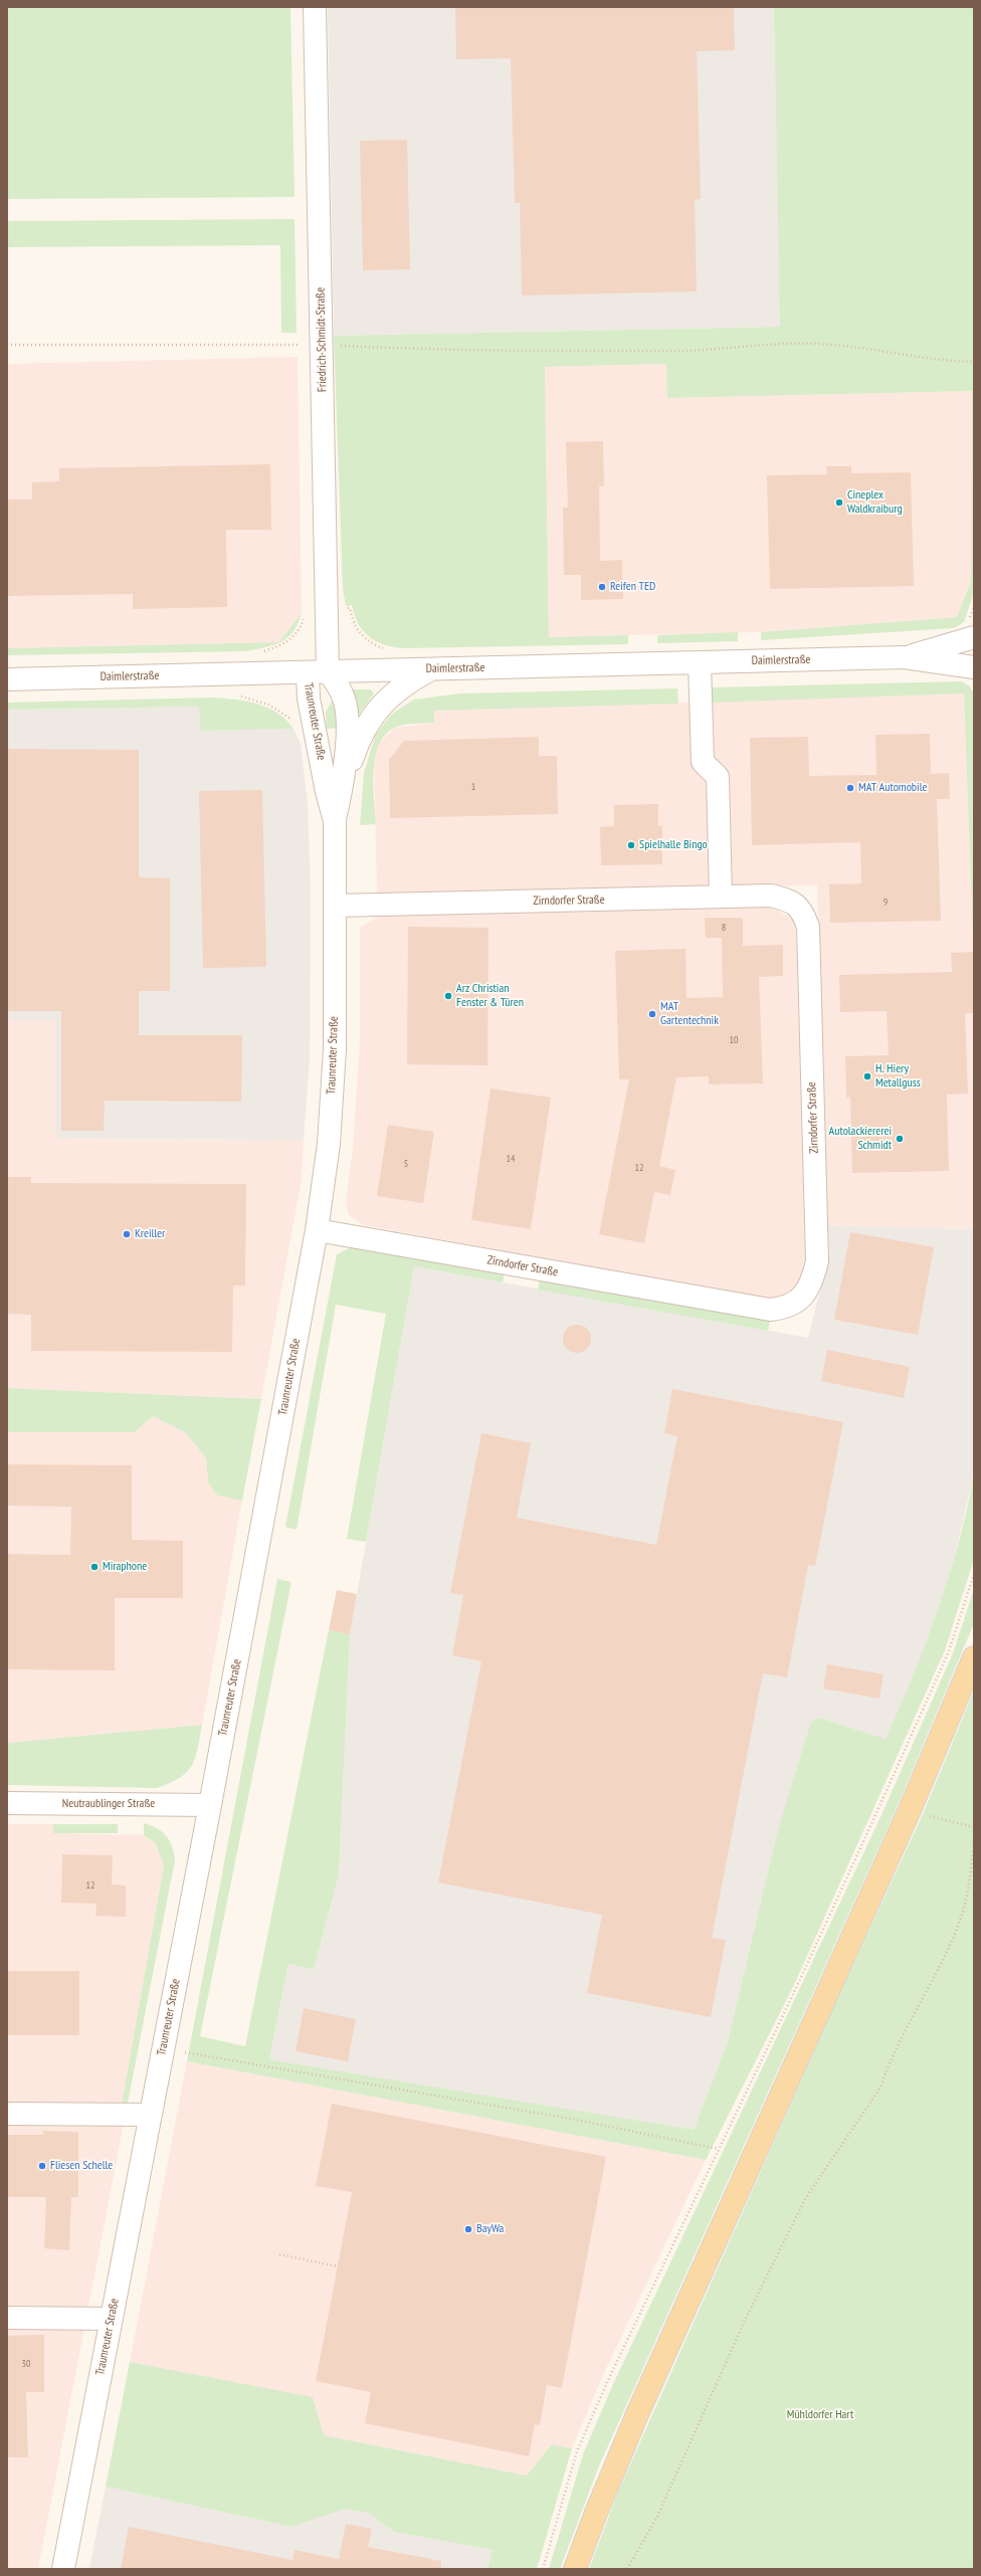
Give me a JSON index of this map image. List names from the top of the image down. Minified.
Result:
{"streets":{"street":["Friedrich-Schmidt-Straße","Daimlerstraße","Traunreuter Straße","Zirndorfer Straße","Neutraublinger Straße"]},"crossings":[["Friedrich-Schmidt-Straße","Daimlerstraße"],["Friedrich-Schmidt-Straße","Traunreuter Straße"],["Daimlerstraße","Traunreuter Straße"],["Traunreuter Straße","Zirndorfer Straße"],["Traunreuter Straße","Neutraublinger Straße"]],"parks":["Mühldorfer Hart"],"places":["Cineplex Waldkraiburg","Reifen TED","MAT Automobile","Spielhalle Bingo","Arz Christian Fenster & Türen","MAT Gartentechnik","H. Hiery Metallguss","Autolackiererei Schmidt","Kreiller","Miraphone","Fliesen Schelle","BayWa"],"house_numbers":["1","9","8","10","14","5","12","12","30"]}
